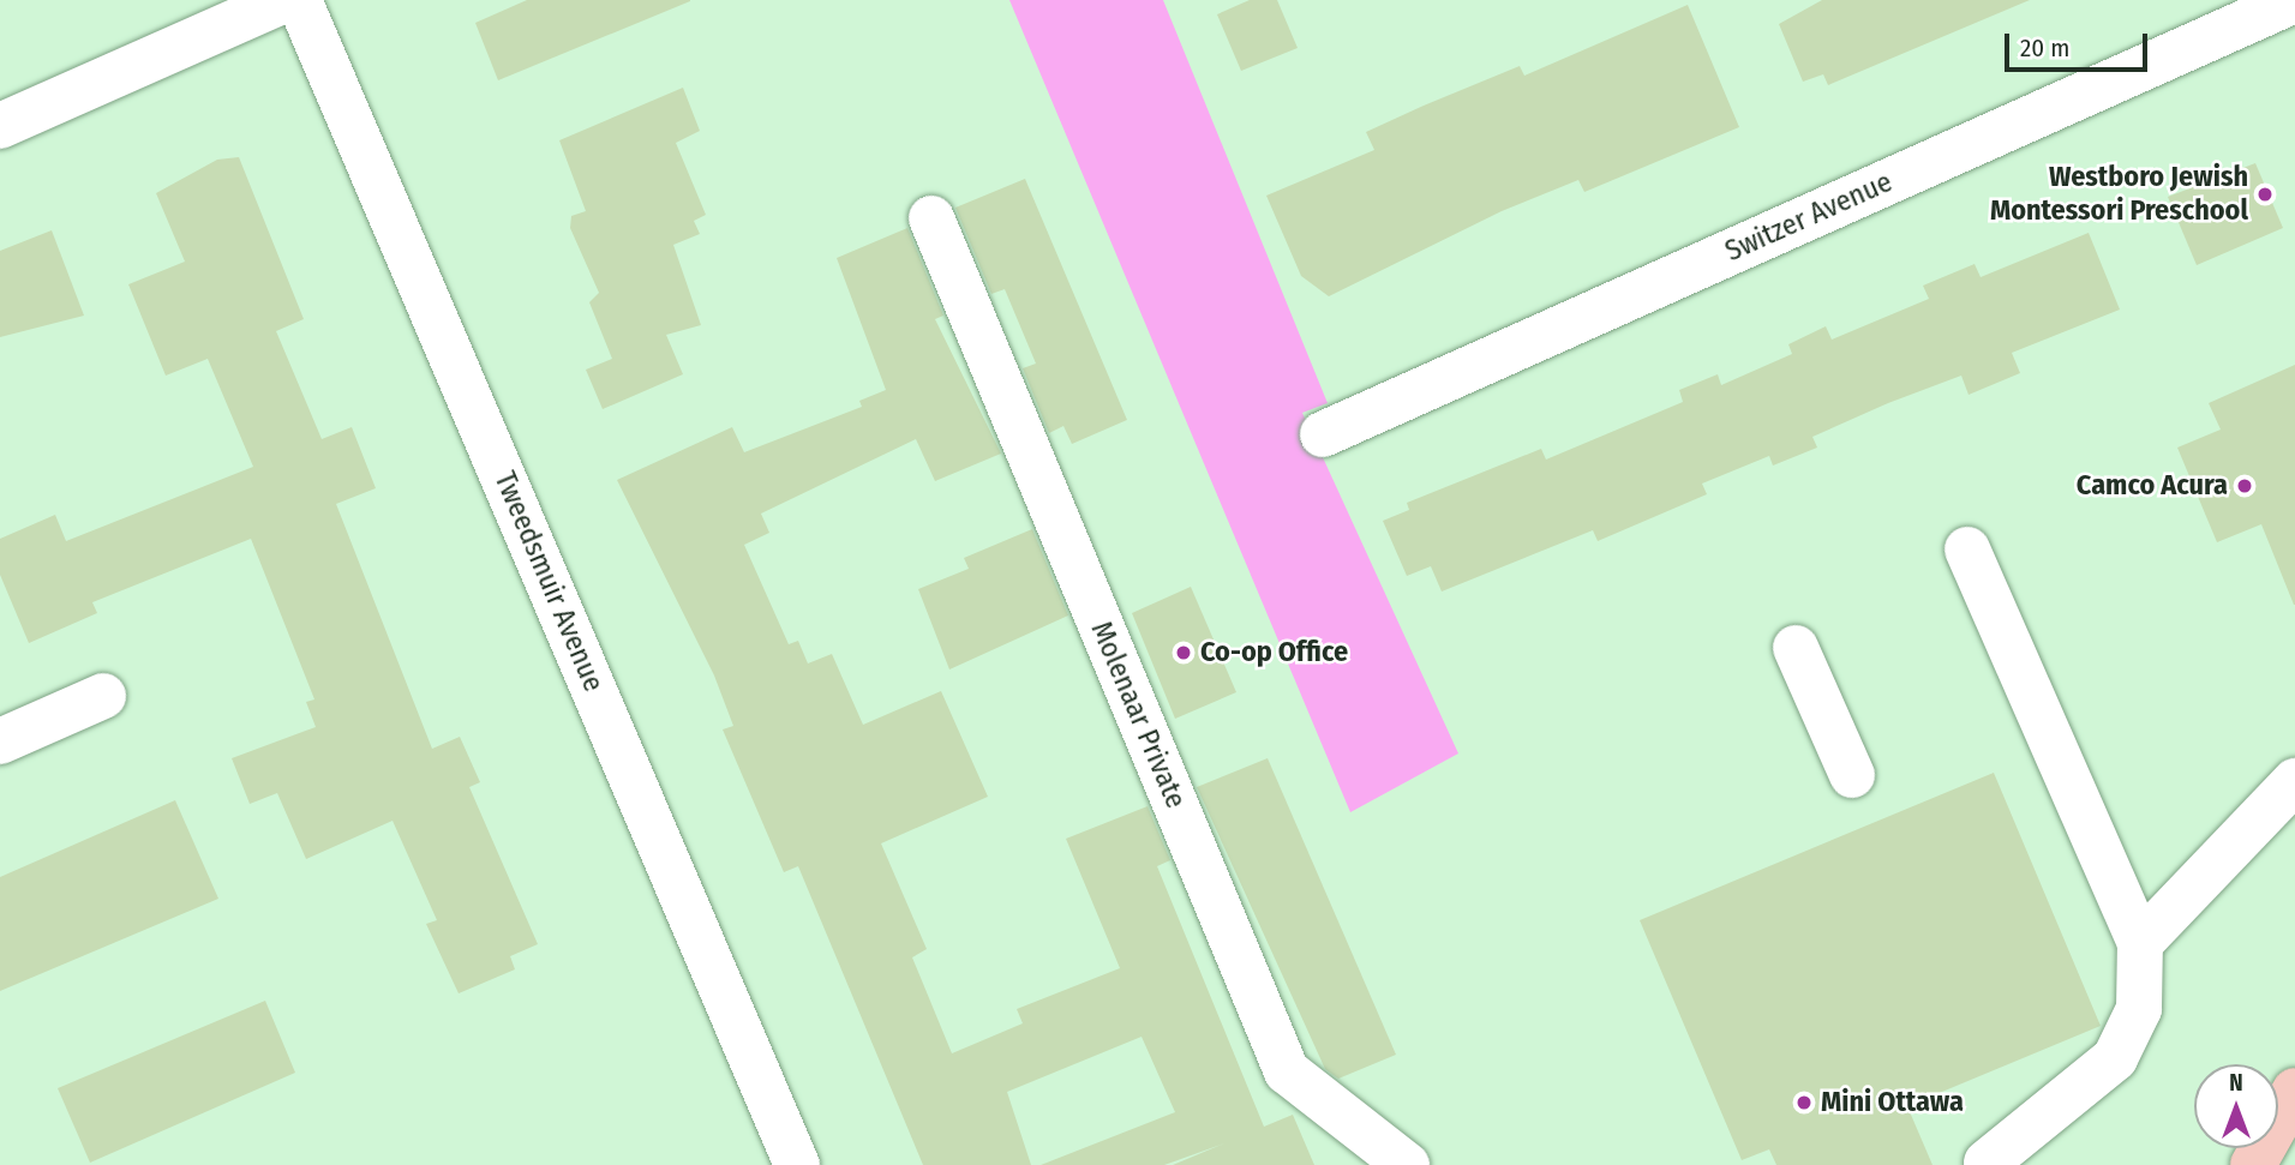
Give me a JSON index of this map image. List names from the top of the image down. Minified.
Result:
{"streets":{"street":["Switzer Avenue","Tweedsmuir Avenue","Molenaar Private"]},"places":["Westboro Jewish Montessori Preschool","Camco Acura","Co-op Office","Mini Ottawa"],"scale_bar":"20 m","north":"top"}
